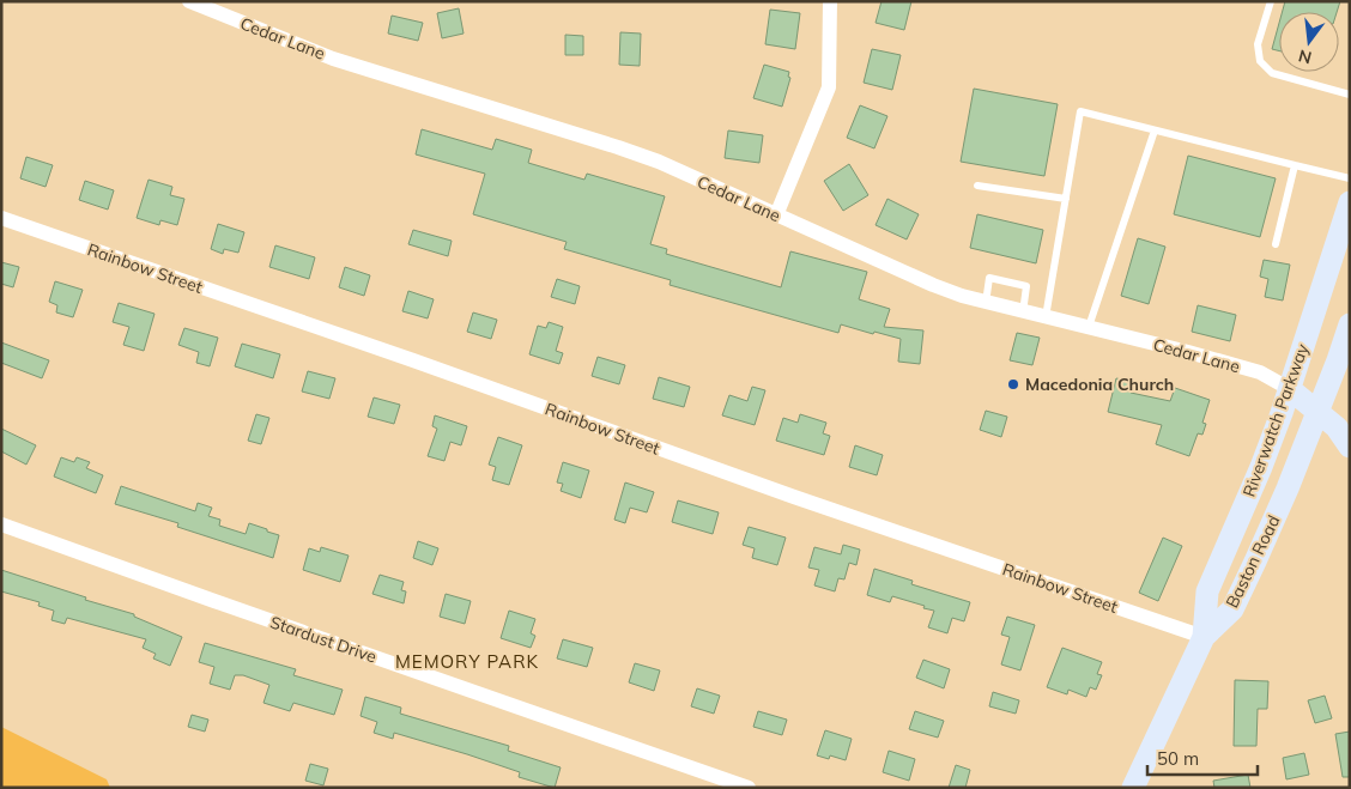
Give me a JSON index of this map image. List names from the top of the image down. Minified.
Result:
{"streets":{"main road":["Riverwatch Parkway","Baston Road"],"street":["Cedar Lane","Rainbow Street","Stardust Drive"]},"crossings":[["Cedar Lane","Riverwatch Parkway"],["Rainbow Street","Riverwatch Parkway"],["Rainbow Street","Baston Road"],["Riverwatch Parkway","Baston Road"]],"districts":["MEMORY PARK"],"places":["Macedonia Church"],"scale_bar":"50 m","north":"bottom"}
